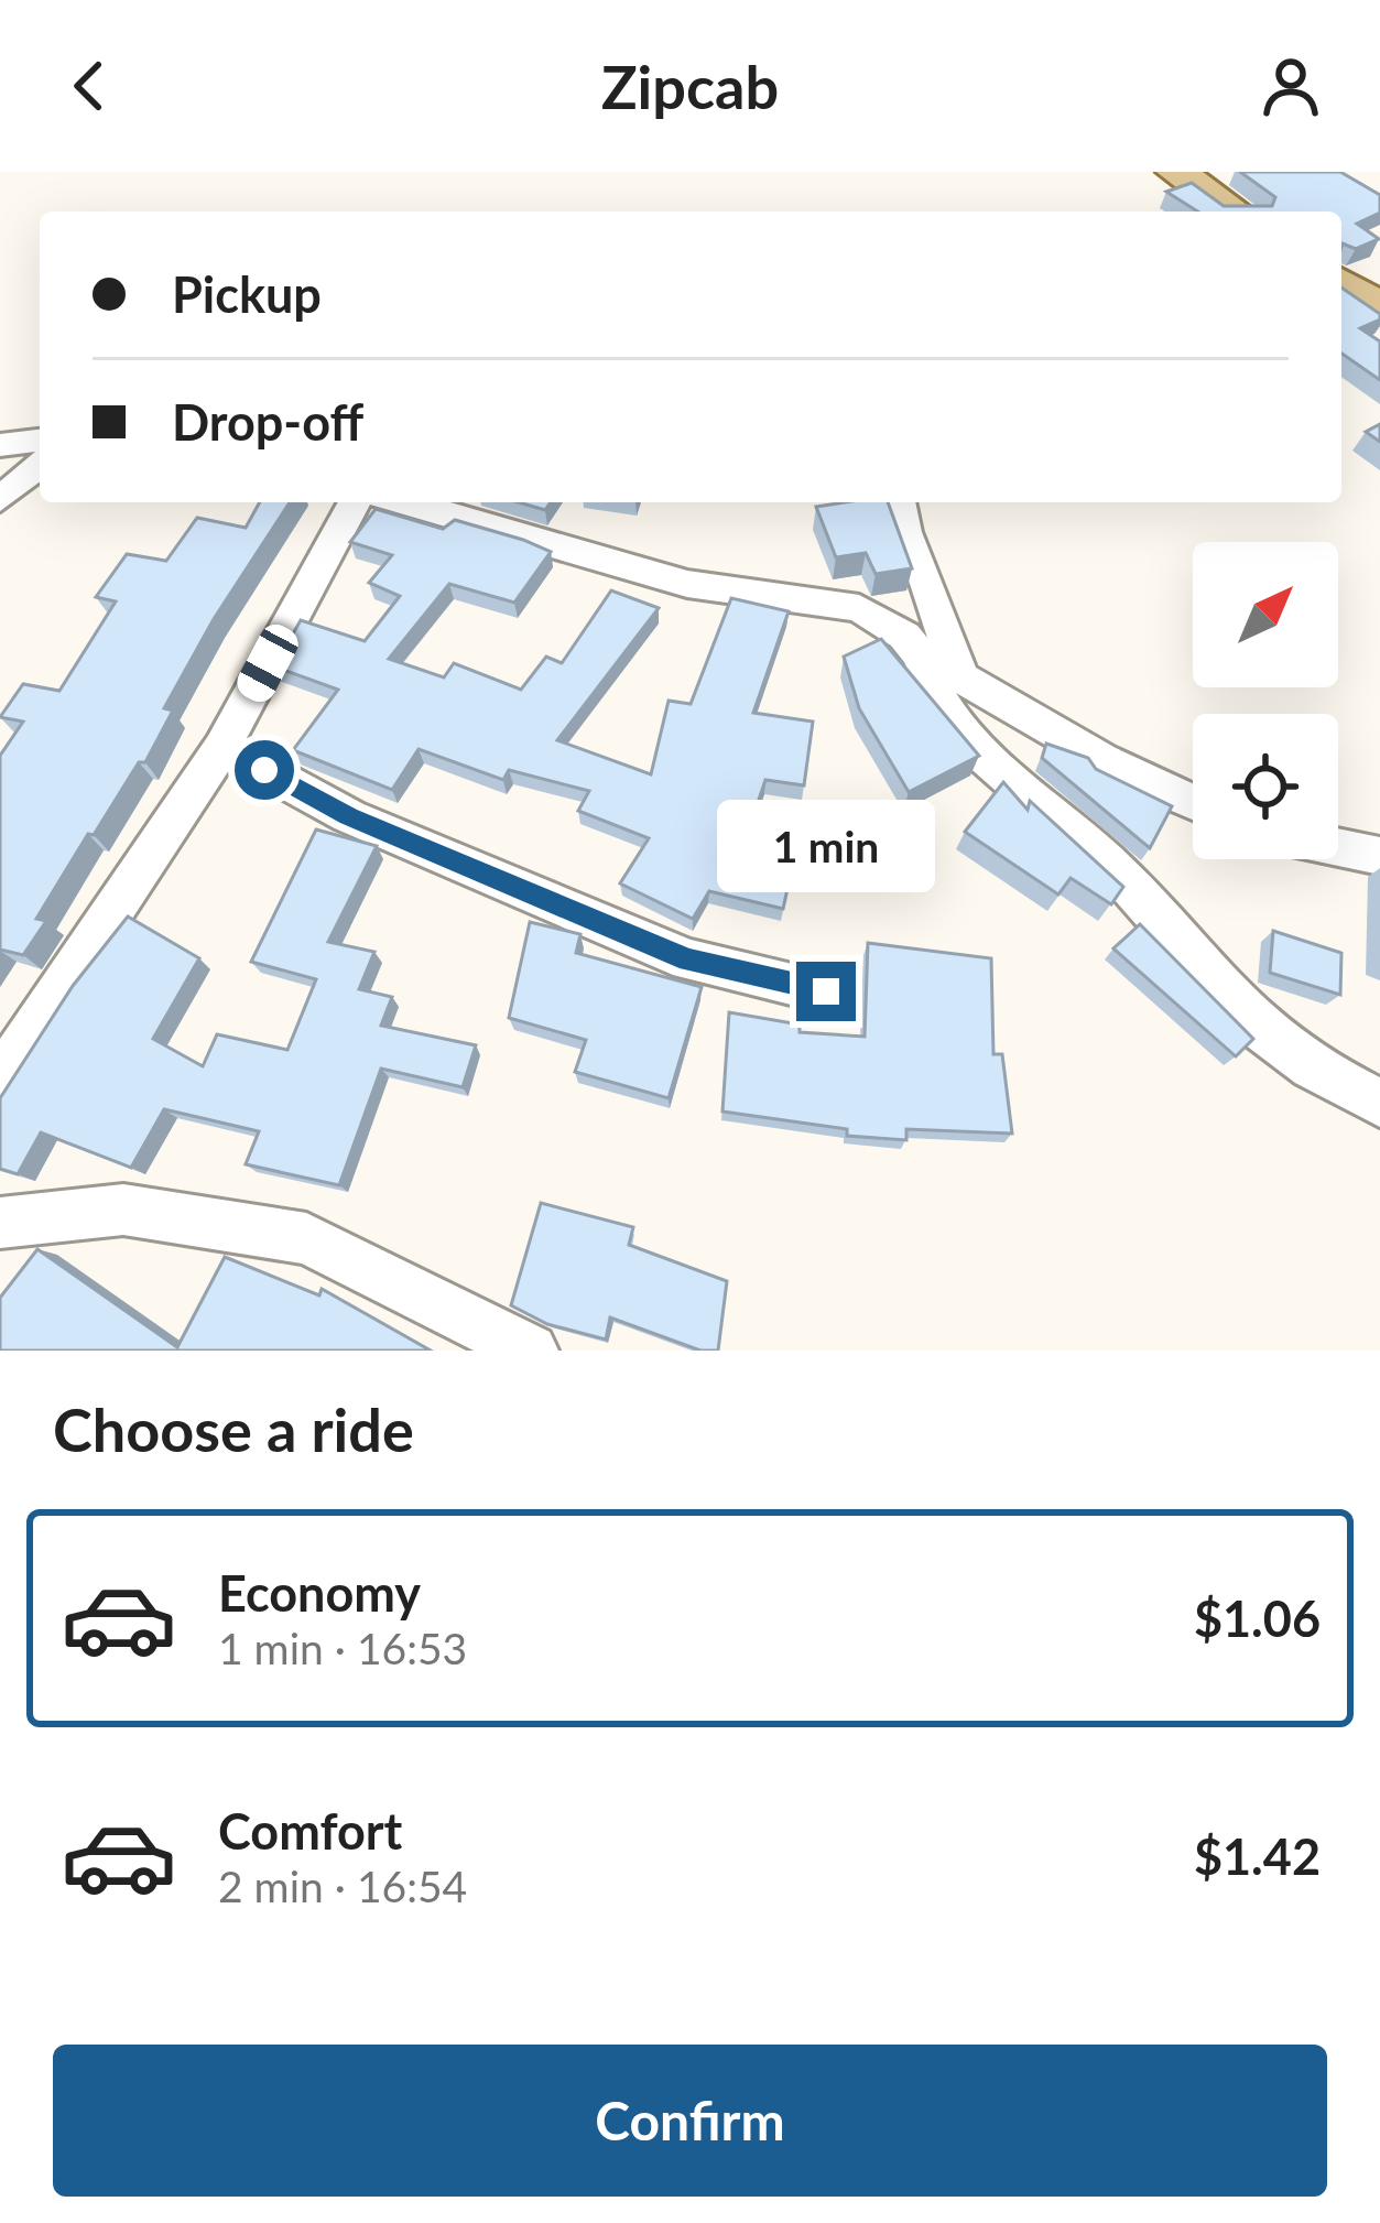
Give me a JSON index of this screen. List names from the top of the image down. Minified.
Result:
{"north":"top right","page":{"header":"Zipcab","banner":["Pickup","Drop-off"],"bubble":"1 min","heading":"Choose a ride","list":[{"name":"Economy","note":"1 min · 16:53","value":"$1.06"},{"name":"Comfort","note":"2 min · 16:54","value":"$1.42"}],"buttons":"Confirm"}}
